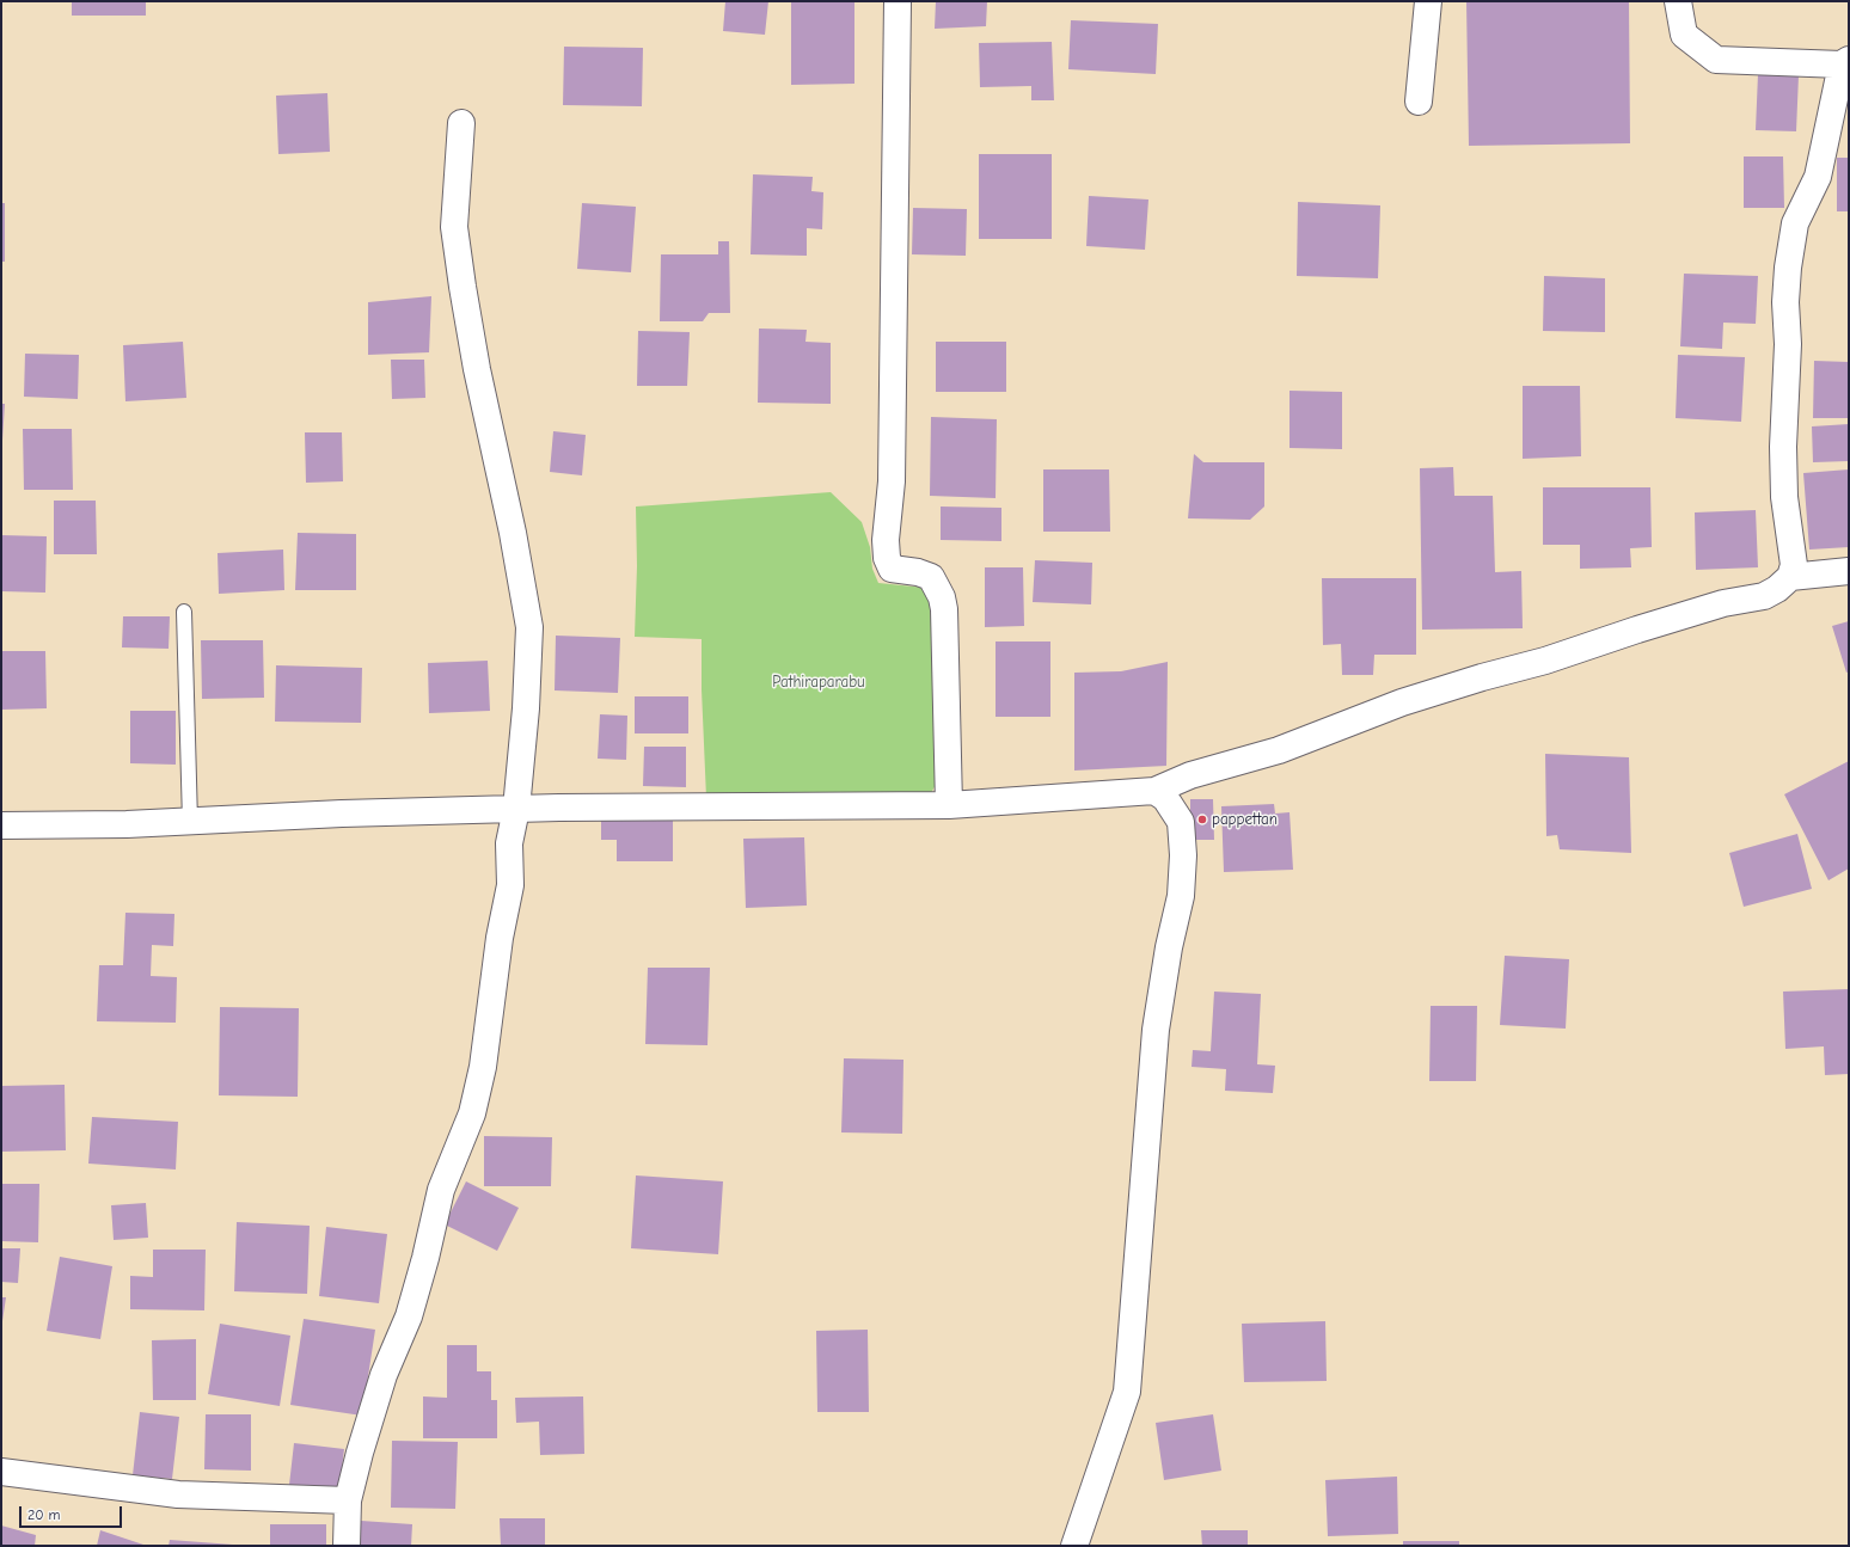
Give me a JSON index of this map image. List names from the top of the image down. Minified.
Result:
{"parks":["Pathiraparabu"],"places":["pappettan"],"scale_bar":"20 m"}
